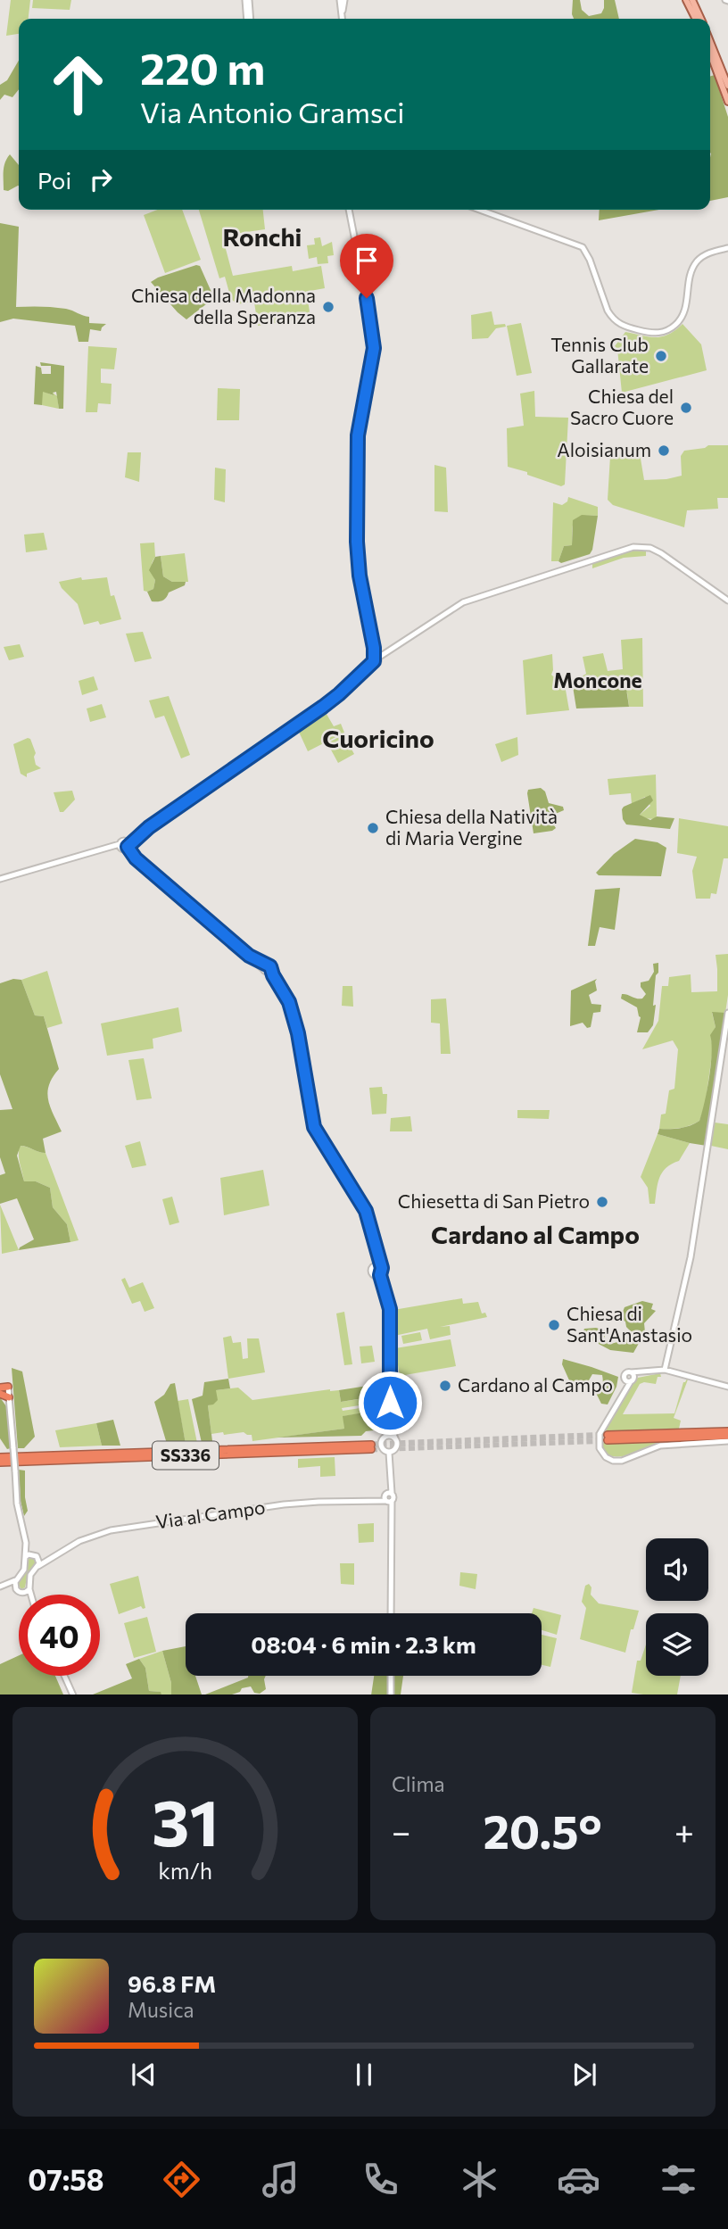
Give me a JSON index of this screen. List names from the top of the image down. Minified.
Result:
{"streets":{"highway":["SS336"],"street":["Via al Campo"]},"districts":["Ronchi","Moncone","Cuoricino","Cardano al Campo"],"places":["Chiesa della Madonna della Speranza","Tennis Club Gallarate","Chiesa del Sacro Cuore","Aloisianum","Chiesa della Natività di Maria Vergine","Chiesetta di San Pietro","Chiesa di Sant'Anastasio","Cardano al Campo"],"page":{"turn":["220 m","Via Antonio Gramsci"],"then":"Poi","limit":"40","trip":"08:04 · 6 min · 2.3 km","tile":"Clima","heat":["−","20.5°","+"],"song":["96.8 FM","Musica"],"tabs":"07:58","gauge":["31","km/h"]}}
